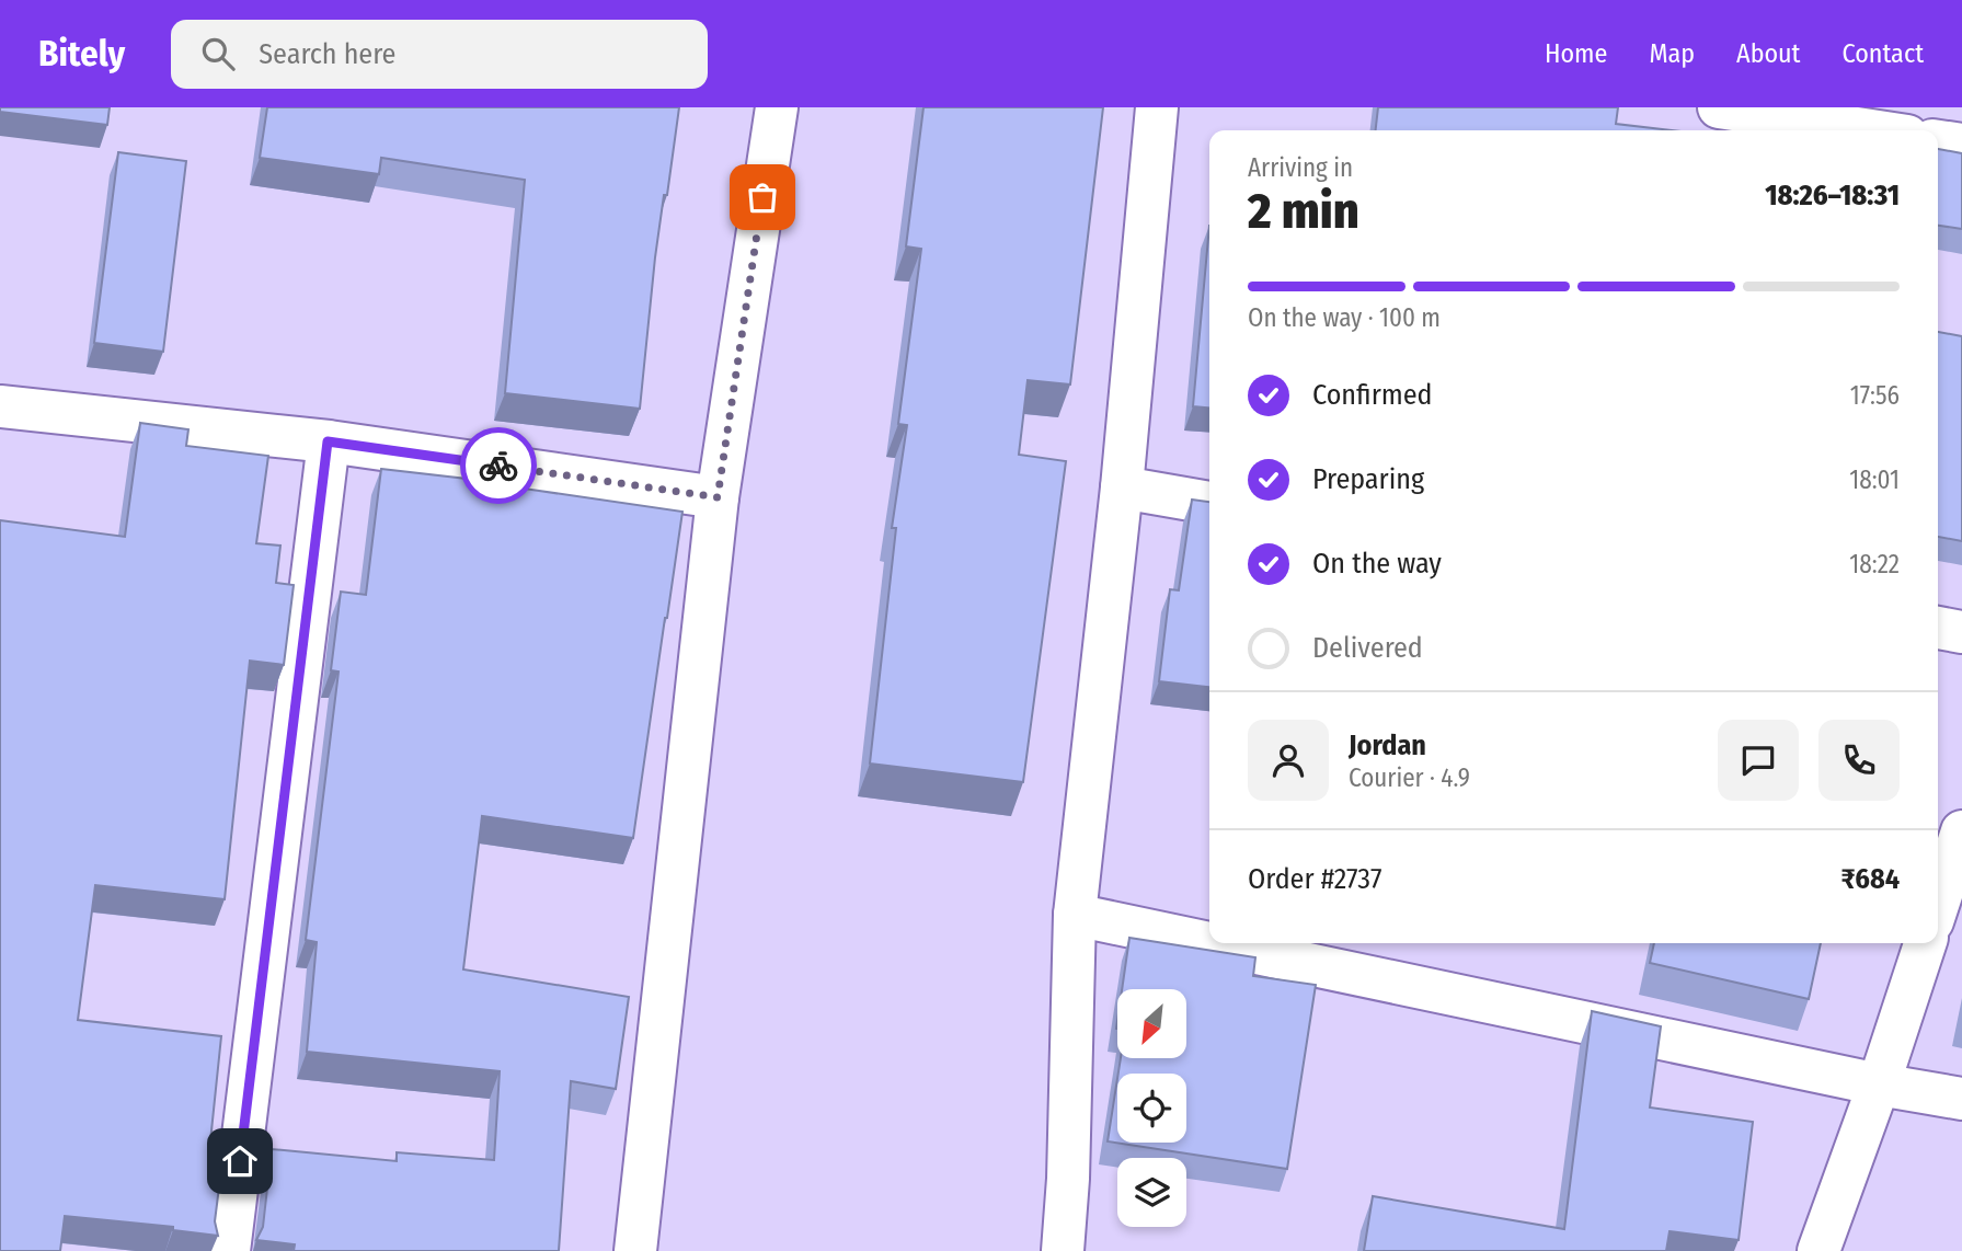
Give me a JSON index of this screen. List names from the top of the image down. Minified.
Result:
{"north":"bottom left","page":{"header":"Bitely","search":"Search here","nav":["Home","Map","About","Contact"],"heading":["2 min","Arriving in","18:26–18:31"],"panel":["Jordan","Courier · 4.9","Order #2737","₹684"],"bar":"On the way · 100 m","list":[["Confirmed","17:56"],["Preparing","18:01"],["On the way","18:22"],"Delivered"]}}
